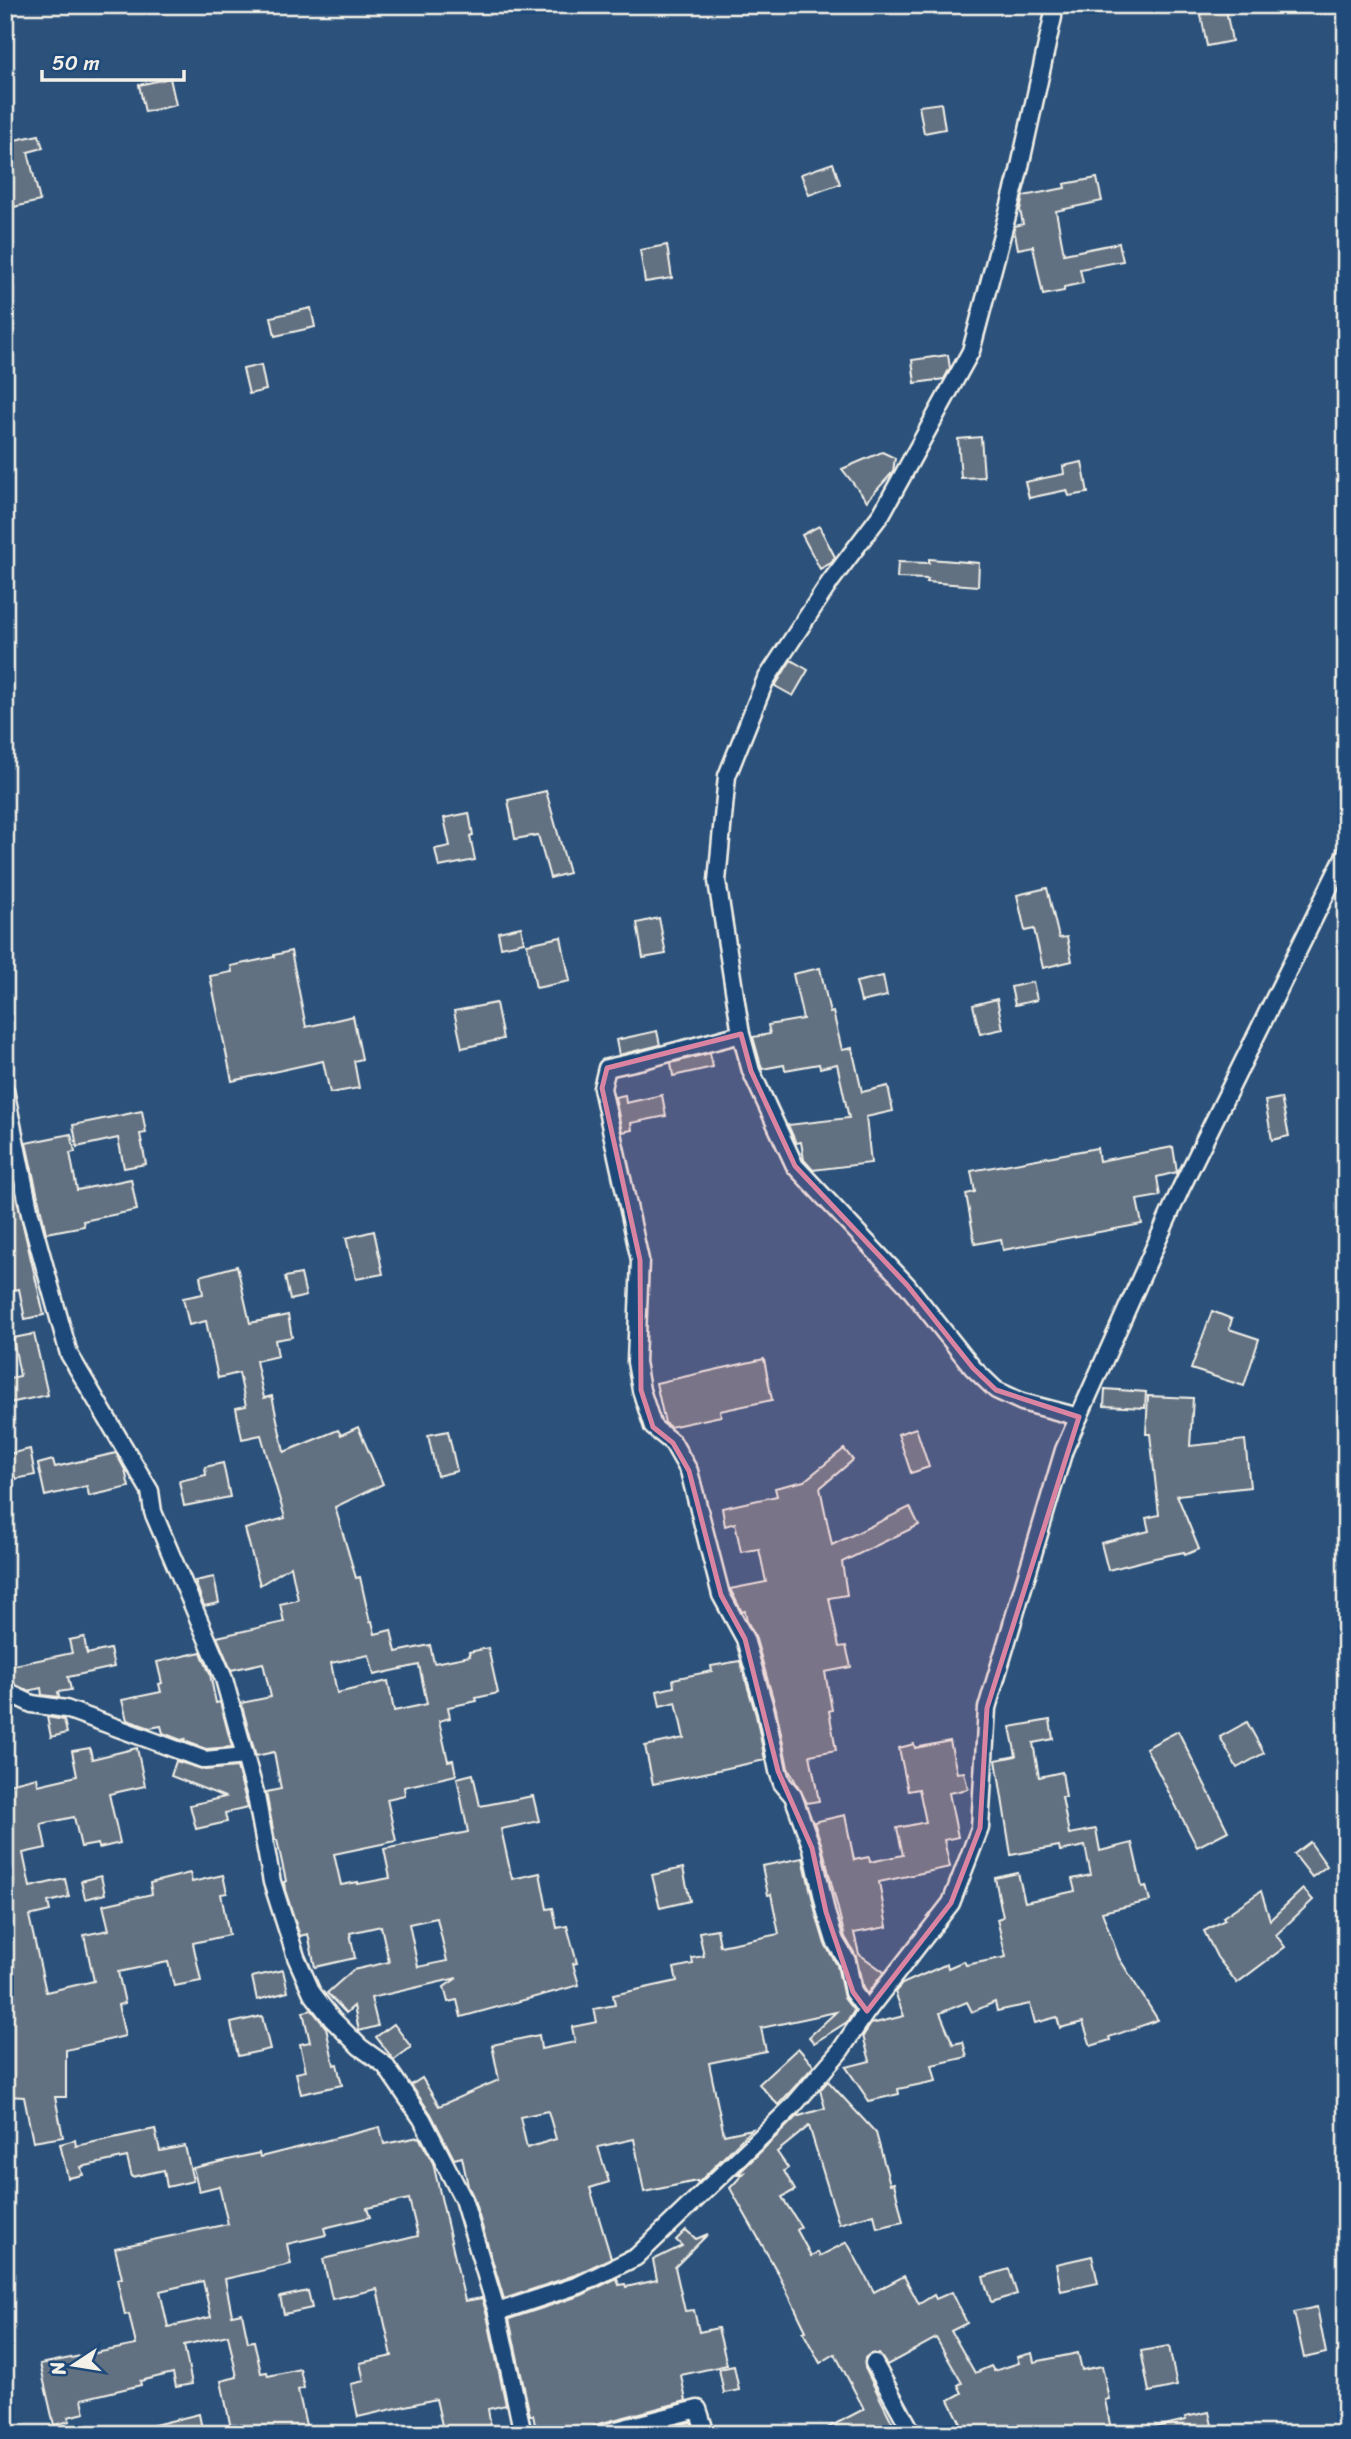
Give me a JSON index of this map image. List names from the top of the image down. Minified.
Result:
{"scale_bar":"50 m","north":"left"}
